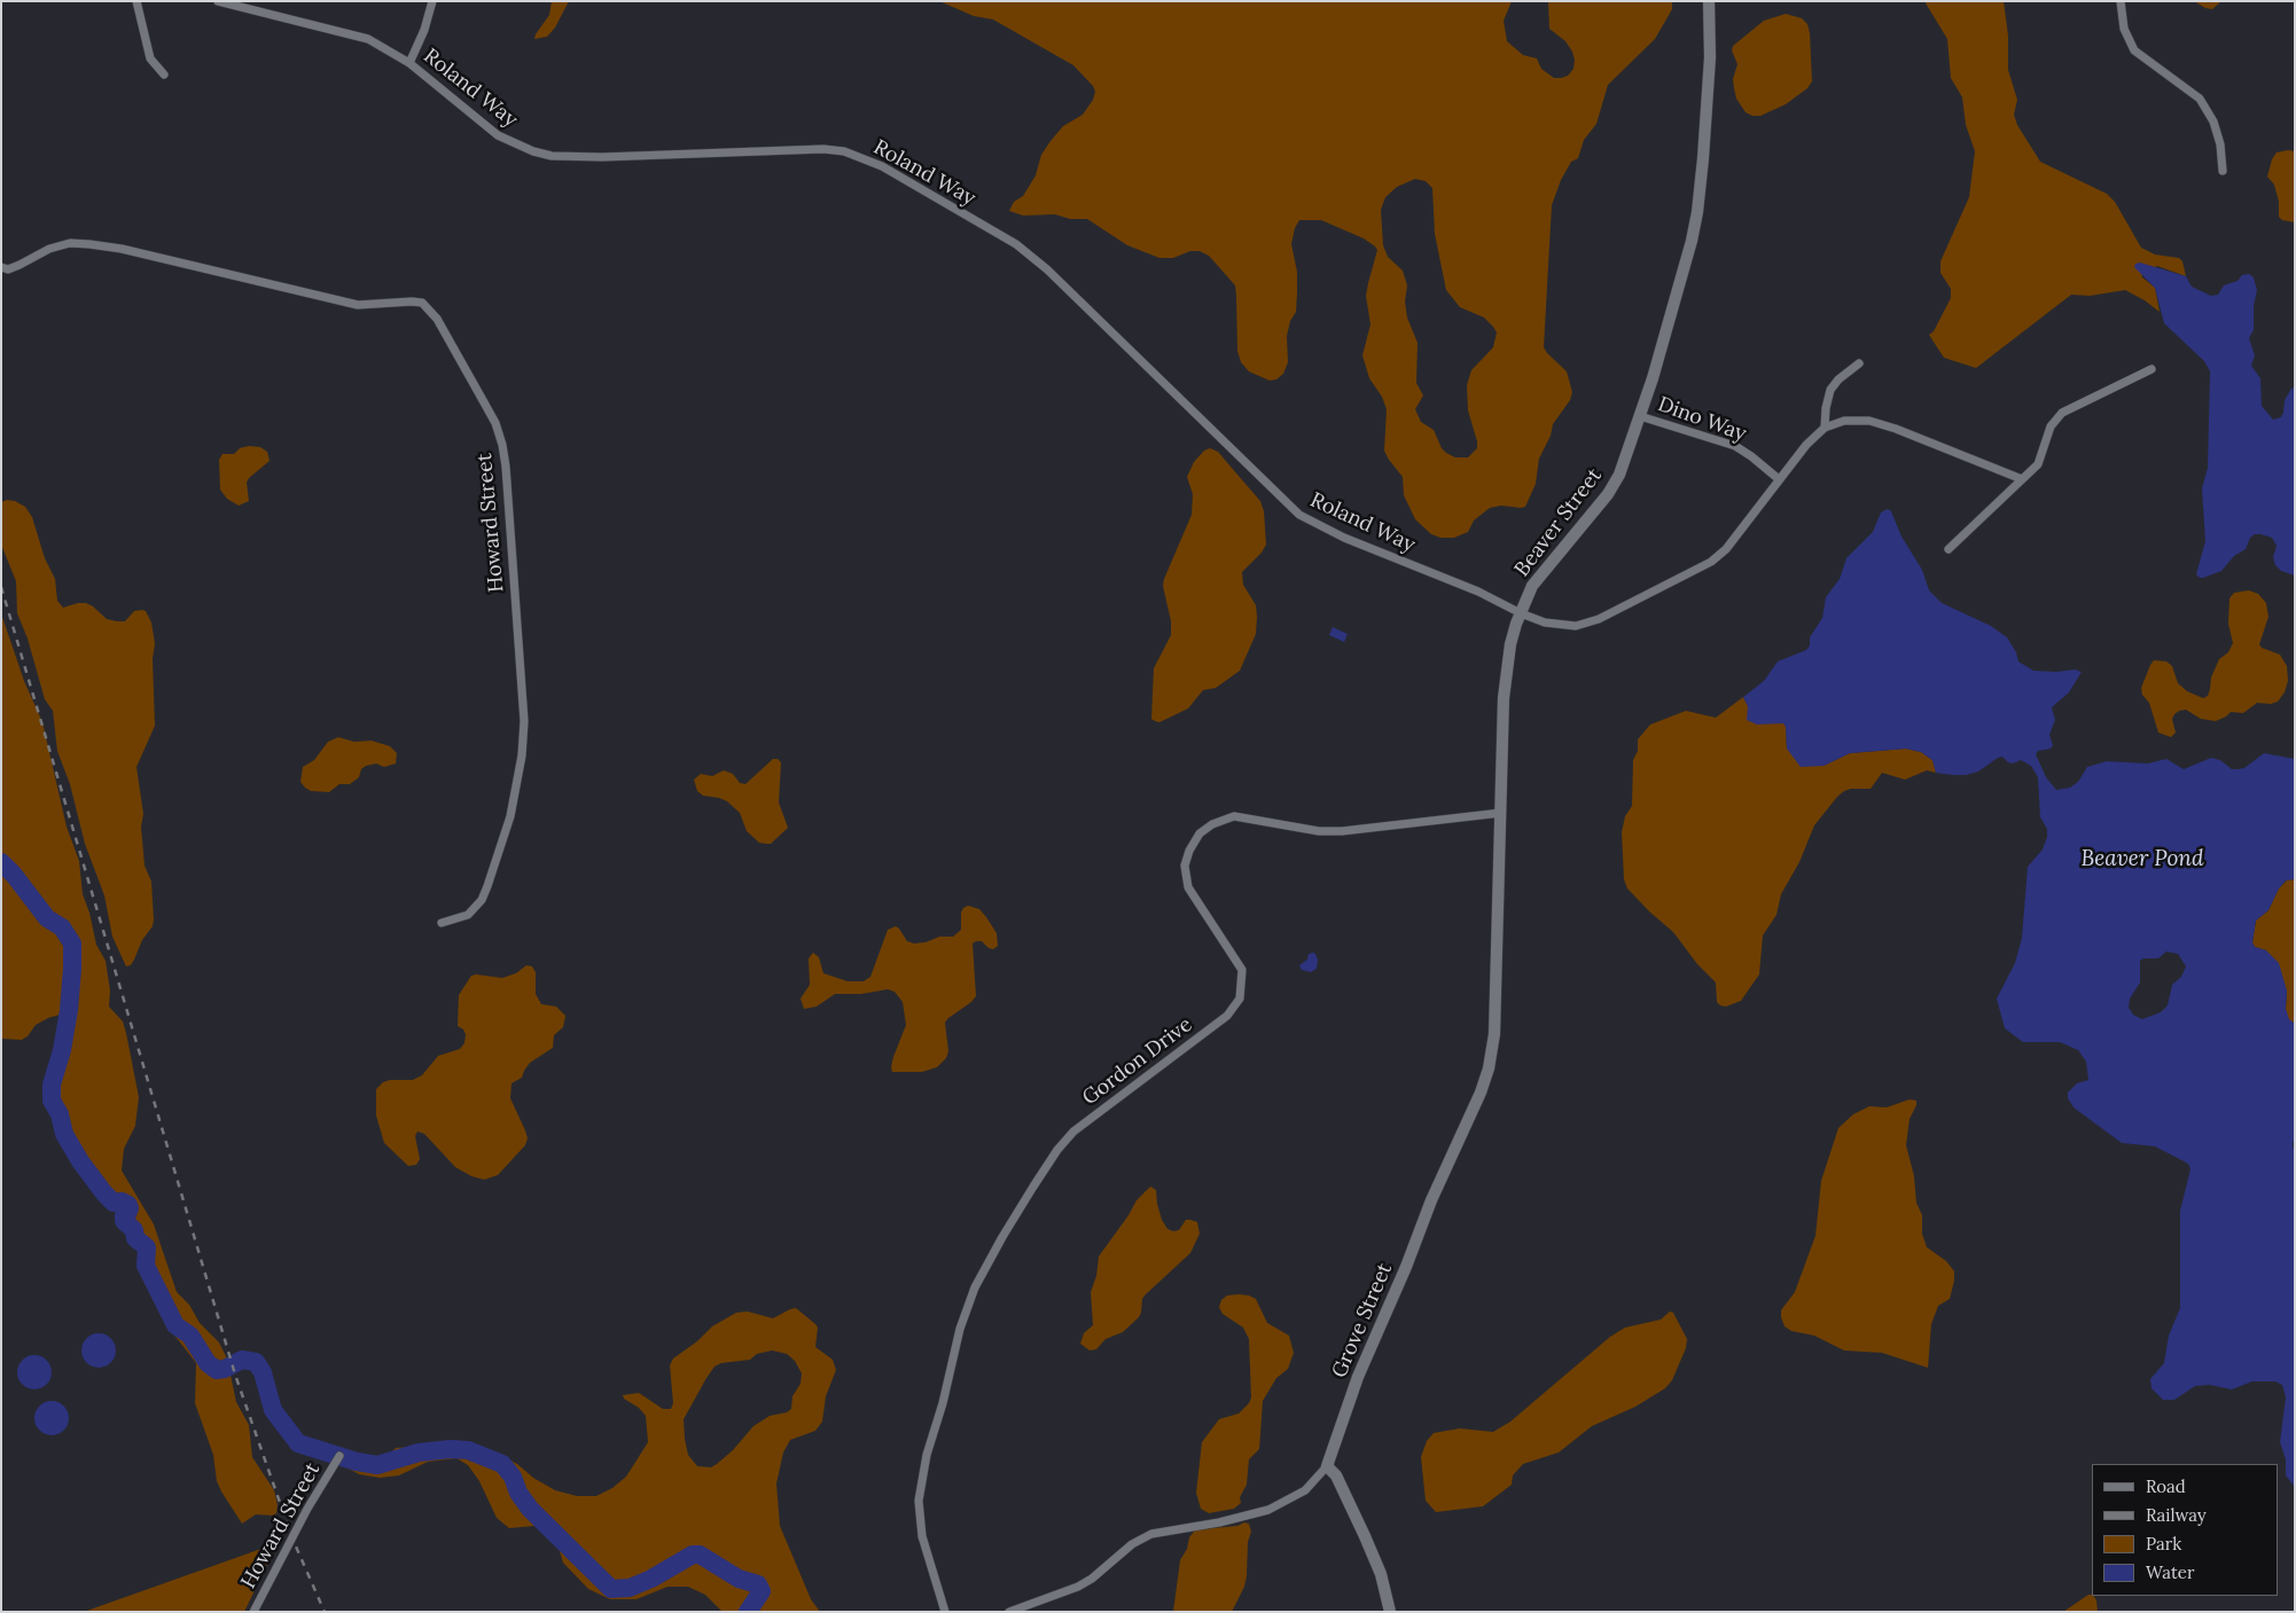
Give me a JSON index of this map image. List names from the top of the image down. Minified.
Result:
{"streets":{"street":["Roland Way","Dino Way","Howard Street","Beaver Street","Gordon Drive","Grove Street"]},"crossings":[["Roland Way","Dino Way"],["Roland Way","Beaver Street"],["Dino Way","Beaver Street"],["Beaver Street","Gordon Drive"],["Beaver Street","Grove Street"]],"water":["Beaver Pond"],"legend":["Road","Railway","Park","Water"]}
